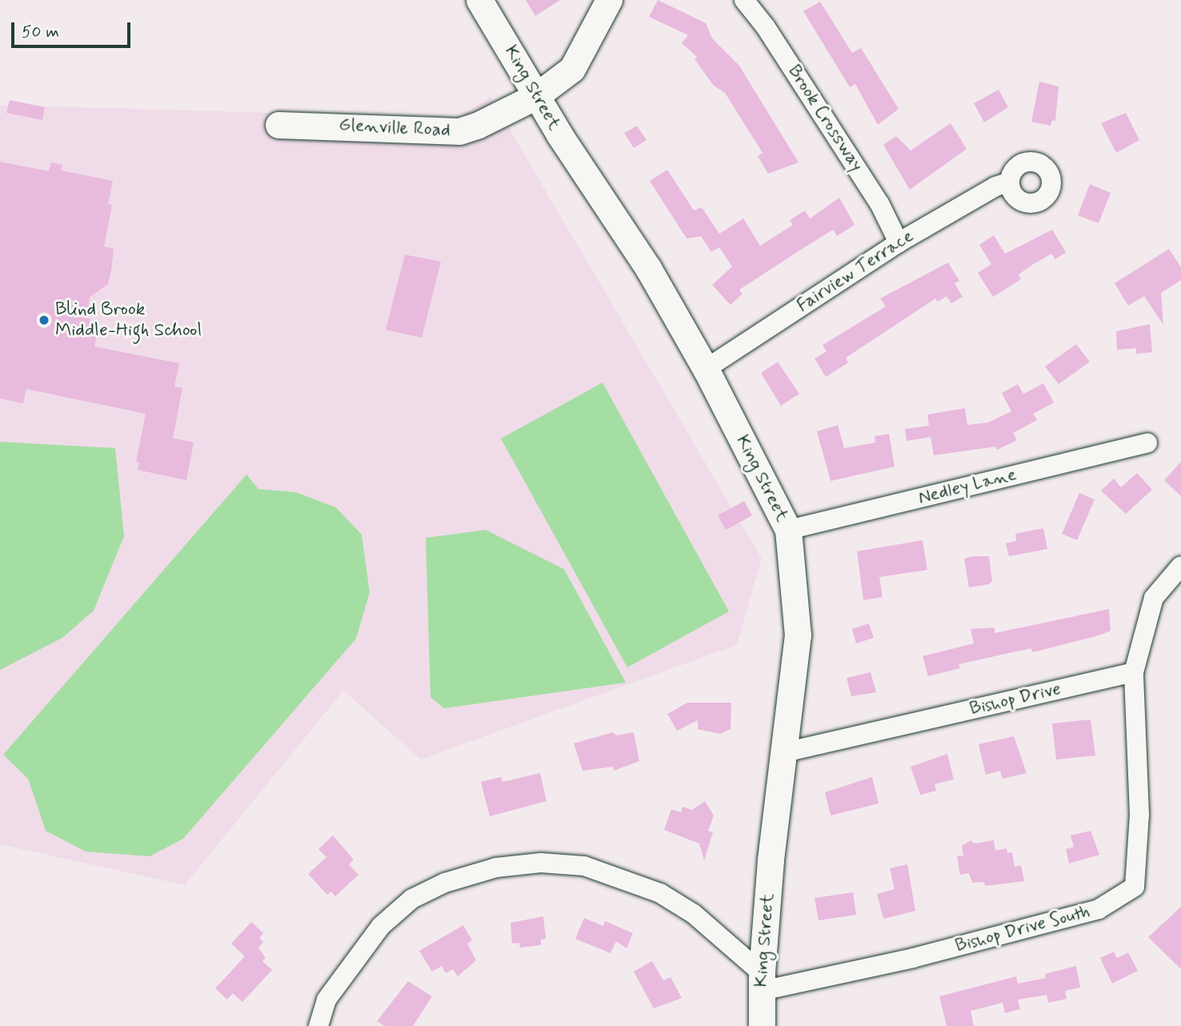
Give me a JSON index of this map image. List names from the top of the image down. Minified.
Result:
{"streets":{"main road":["King Street","Glenville Road"],"street":["Brook Crossway","Fairview Terrace","Nedley Lane","Bishop Drive","Bishop Drive South"]},"crossings":[["King Street","Glenville Road"],["King Street","Fairview Terrace"],["King Street","Nedley Lane"],["King Street","Bishop Drive"],["King Street","Bishop Drive South"],["Brook Crossway","Fairview Terrace"],["Bishop Drive","Bishop Drive South"]],"places":["Blind Brook Middle-High School"],"scale_bar":"50 m"}
